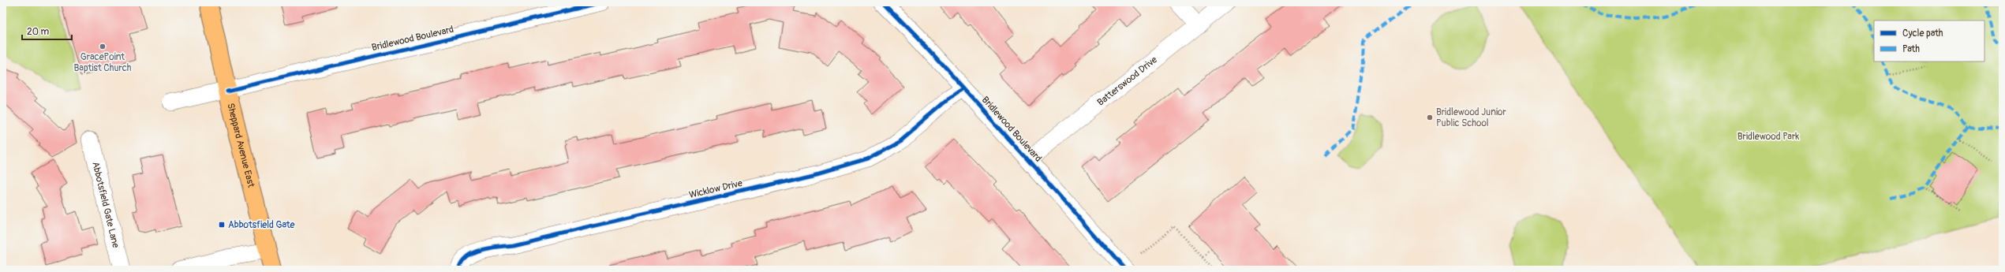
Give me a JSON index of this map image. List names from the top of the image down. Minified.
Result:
{"streets":{"main road":["Sheppard Avenue East"],"street":["Bridlewood Boulevard","Batterswood Drive","Wicklow Drive","Abbotsfield Gate Lane"]},"crossings":[["Bridlewood Boulevard","Batterswood Drive"],["Bridlewood Boulevard","Sheppard Avenue East"],["Bridlewood Boulevard","Wicklow Drive"]],"parks":["Bridlewood Park"],"places":{"other":["GracePoint Baptist Church","Bridlewood Junior Public School"],"transit":["Abbotsfield Gate"]},"legend":["Cycle path","Path"],"scale_bar":"20 m"}
